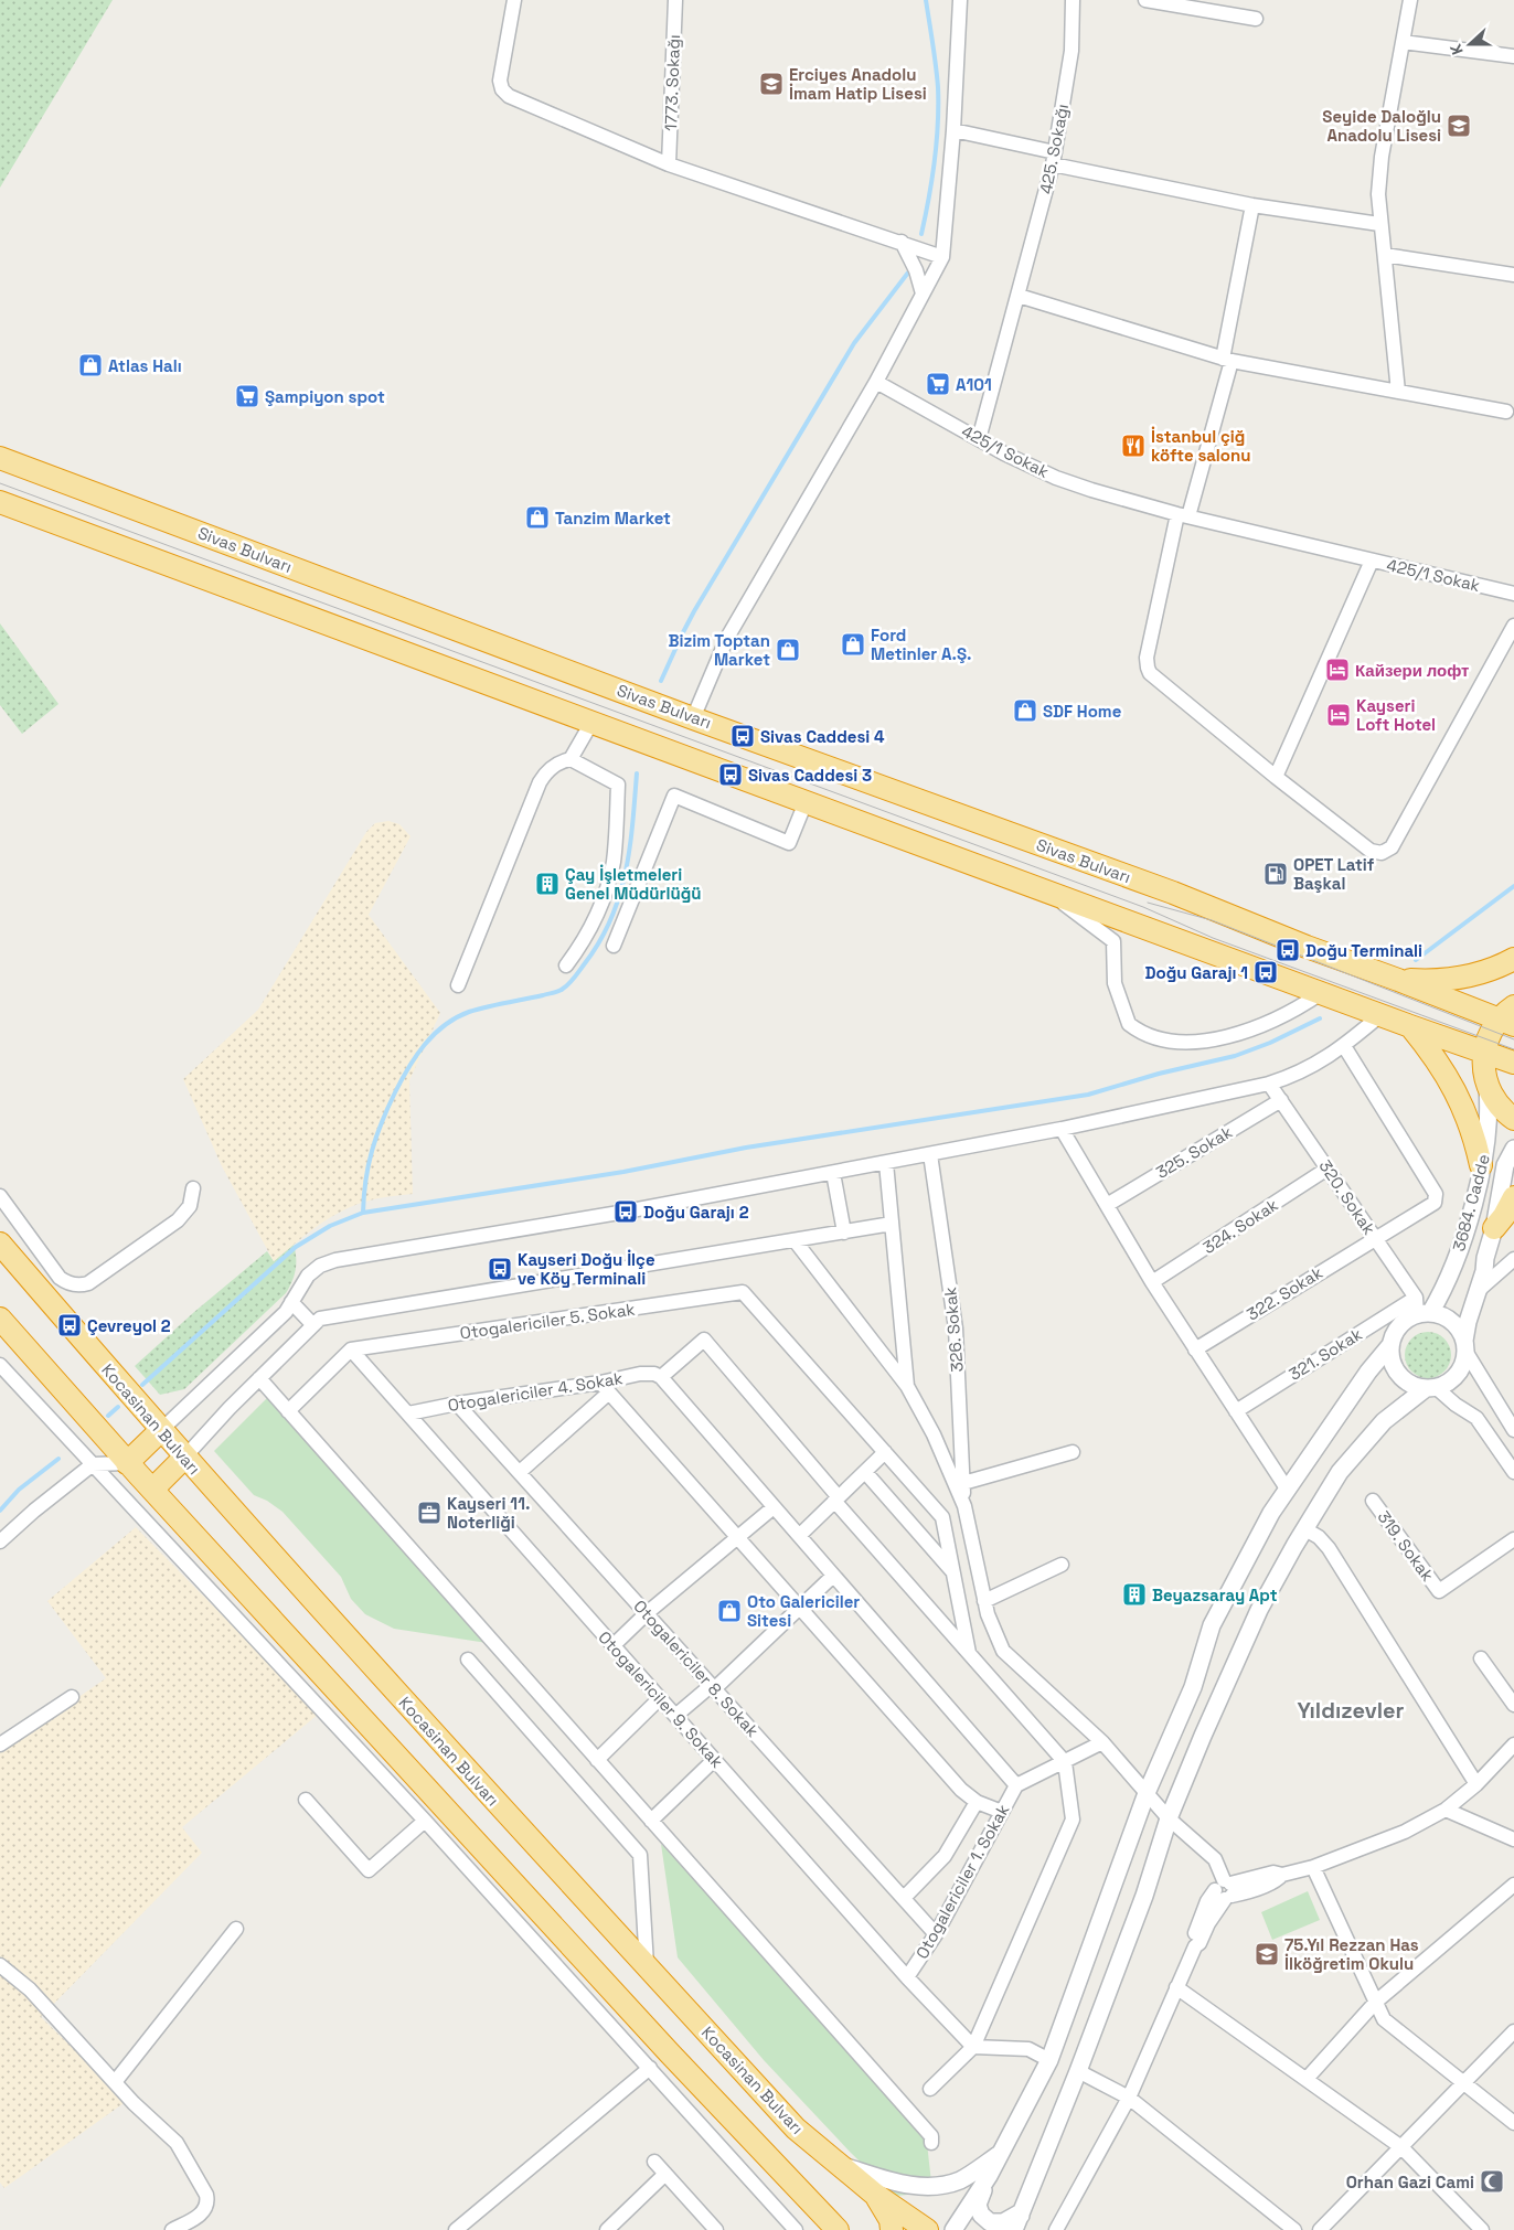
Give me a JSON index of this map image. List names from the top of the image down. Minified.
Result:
{"streets":{"highway":["Sivas Bulvarı","Kocasinan Bulvarı"],"street":["1773. Sokağı","425. Sokağı","425/1 Sokak","325. Sokak","320. Sokak","3684. Cadde","324. Sokak","322. Sokak","Otogalericiler 5. Sokak","326. Sokak","321. Sokak","Otogalericiler 4. Sokak","319. Sokak","Otogalericiler 8. Sokak","Otogalericiler 9. Sokak","Otogalericiler 1. Sokak"]},"crossings":[["425. Sokağı","425/1 Sokak"],["325. Sokak","320. Sokak"],["320. Sokak","324. Sokak"],["320. Sokak","322. Sokak"],["320. Sokak","321. Sokak"],["Otogalericiler 5. Sokak","Otogalericiler 9. Sokak"],["Otogalericiler 4. Sokak","Otogalericiler 8. Sokak"],["Otogalericiler 4. Sokak","Otogalericiler 9. Sokak"],["Otogalericiler 8. Sokak","Otogalericiler 1. Sokak"],["Otogalericiler 9. Sokak","Otogalericiler 1. Sokak"]],"districts":["Yıldızevler"],"places":{"school or university":["Erciyes Anadolu İmam Hatip Lisesi","Seyide Daloğlu Anadolu Lisesi","75.Yıl Rezzan Has İlköğretim Okulu"],"shop":["Atlas Halı","Tanzim Market","Ford Metinler A.Ş.","Bizim Toptan Market","SDF Home","Oto Galericiler Sitesi"],"supermarket":["A101","Şampiyon spot"],"restaurant":["İstanbul çiğ köfte salonu"],"hotel":["Кайзери лофт","Kayseri Loft Hotel"],"bus stop":["Sivas Caddesi 4","Sivas Caddesi 3","Doğu Terminali","Doğu Garajı 1","Doğu Garajı 2","Kayseri Doğu İlçe ve Köy Terminali","Çevreyol 2"],"fuel station":["OPET Latif Başkal"],"building":["Çay İşletmeleri Genel Müdürlüğü","Beyazsaray Apt"],"office":["Kayseri 11. Noterliği"],"mosque":["Orhan Gazi Cami"]},"north":"left"}
